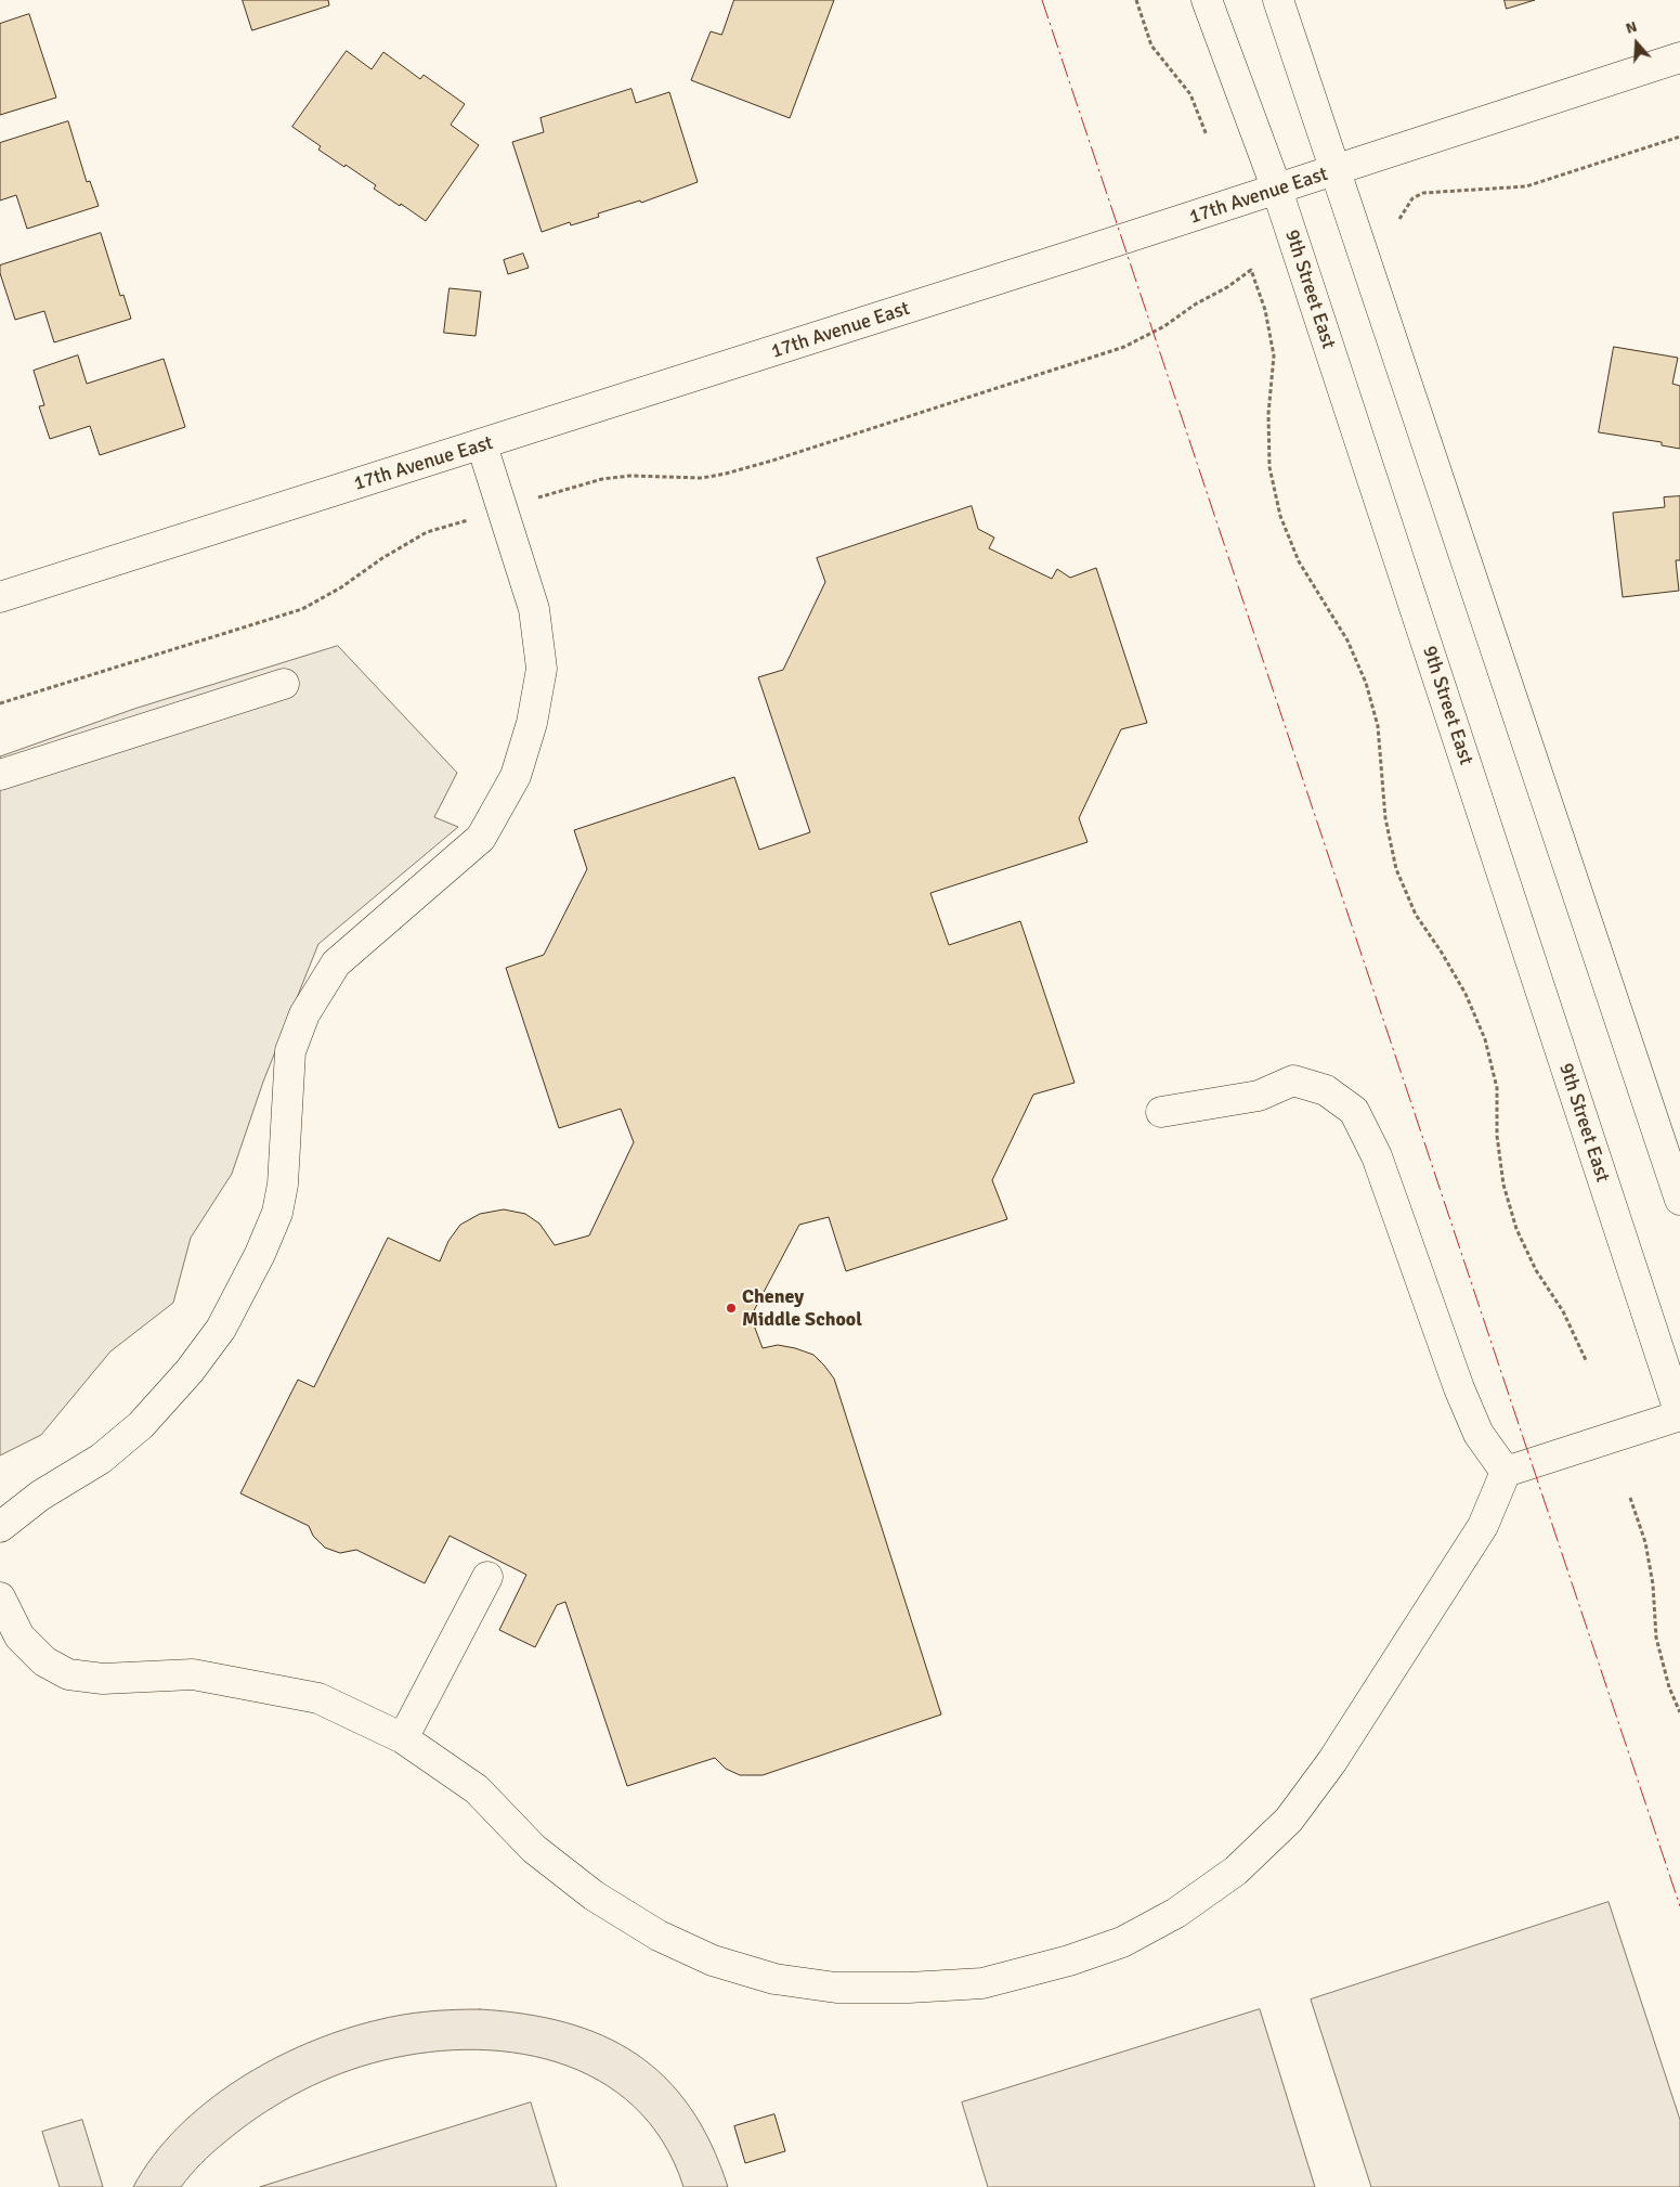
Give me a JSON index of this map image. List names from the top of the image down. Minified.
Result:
{"streets":{"main road":["17th Avenue East","9th Street East"]},"crossings":[["17th Avenue East","9th Street East"]],"places":["Cheney Middle School"],"north":"top"}
